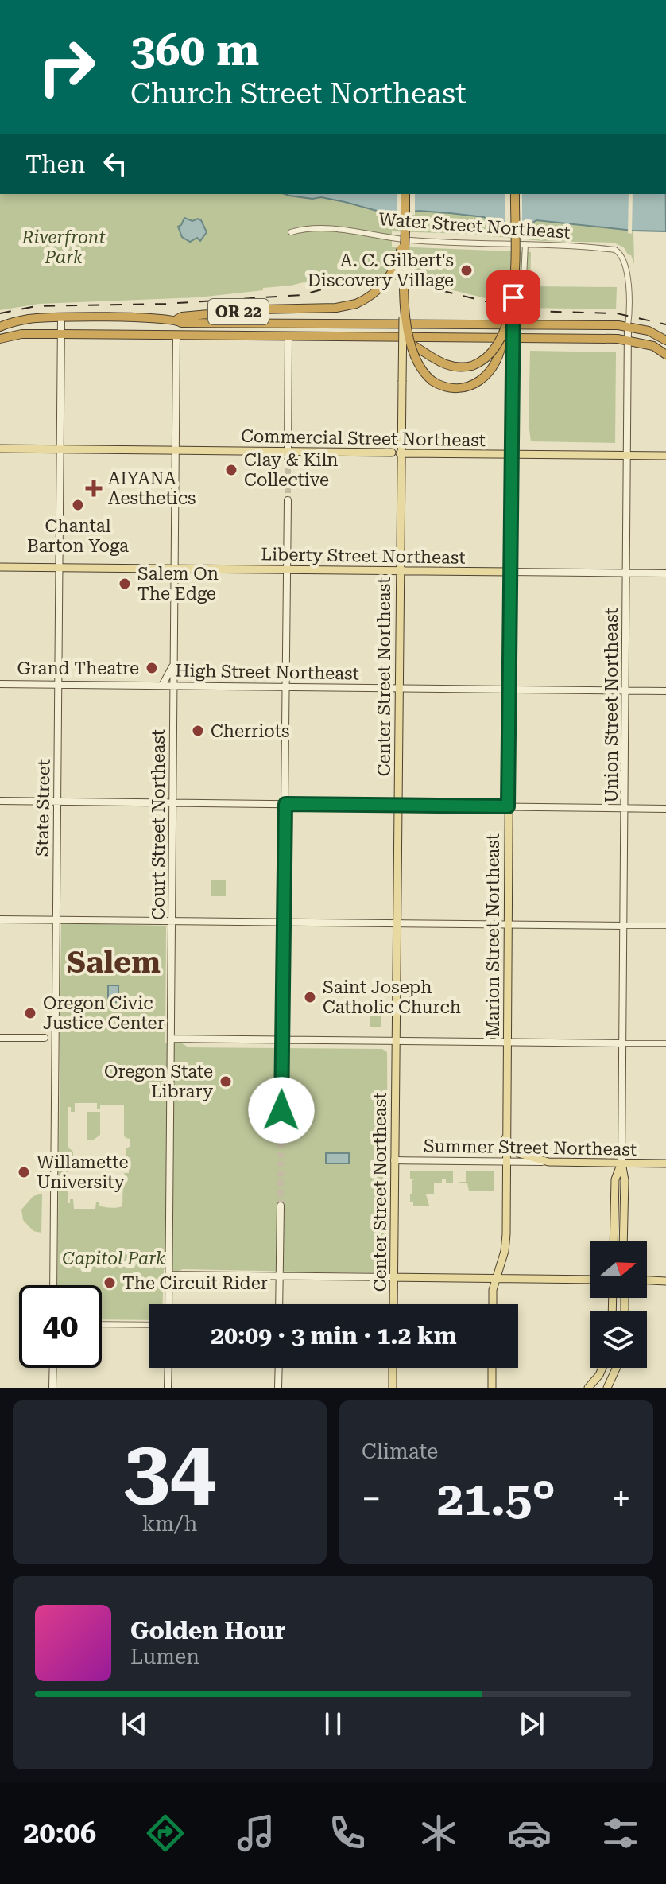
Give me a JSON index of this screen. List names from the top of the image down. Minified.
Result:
{"streets":{"highway":["OR 22"],"main road":["Commercial Street Northeast","Liberty Street Northeast","High Street Northeast","Center Street Northeast","Union Street Northeast","State Street","Court Street Northeast","Marion Street Northeast","Summer Street Northeast"],"street":["Water Street Northeast"]},"crossings":[["Water Street Northeast","Union Street Northeast"],["OR 22","State Street"],["OR 22","Court Street Northeast"],["Commercial Street Northeast","Center Street Northeast"],["Commercial Street Northeast","Union Street Northeast"],["Commercial Street Northeast","State Street"],["Commercial Street Northeast","Court Street Northeast"],["Commercial Street Northeast","Marion Street Northeast"],["Liberty Street Northeast","Center Street Northeast"],["Liberty Street Northeast","Union Street Northeast"],["Liberty Street Northeast","State Street"],["Liberty Street Northeast","Court Street Northeast"],["Liberty Street Northeast","Marion Street Northeast"],["High Street Northeast","Center Street Northeast"],["High Street Northeast","Union Street Northeast"],["High Street Northeast","State Street"],["High Street Northeast","Court Street Northeast"],["High Street Northeast","Marion Street Northeast"],["Center Street Northeast","Summer Street Northeast"],["Union Street Northeast","Summer Street Northeast"],["Marion Street Northeast","Summer Street Northeast"]],"districts":["Salem"],"parks":["Riverfront Park","Capitol Park"],"places":{"other":["A. C. Gilbert's Discovery Village","Clay & Kiln Collective","Chantal Barton Yoga","Salem On The Edge","Grand Theatre","Cherriots","Saint Joseph Catholic Church","Oregon Civic Justice Center","Oregon State Library","Willamette University","The Circuit Rider"],"health":["AIYANA Aesthetics"]},"north":"right","page":{"turn":["360 m","Church Street Northeast"],"then":"Then","limit":"40","trip":"20:09 · 3 min · 1.2 km","tile":[["34","km/h"],"Climate"],"heat":["−","21.5°","+"],"song":["Golden Hour","Lumen"],"tabs":"20:06"}}
